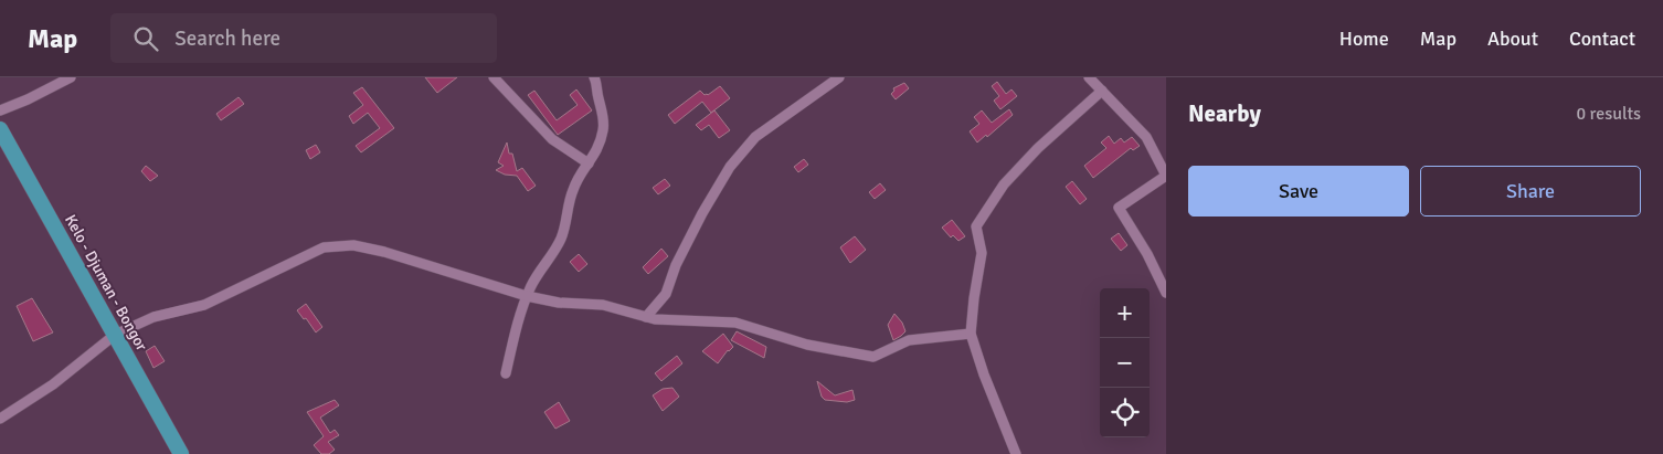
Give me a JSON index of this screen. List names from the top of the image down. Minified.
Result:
{"streets":{"highway":["Kelo - Djuman - Bongor"]},"page":{"header":"Map","search":"Search here","nav":["Home","Map","About","Contact"],"heading":["Nearby","0 results"],"buttons":["Save","Share"],"map_buttons":["+","−"]}}
